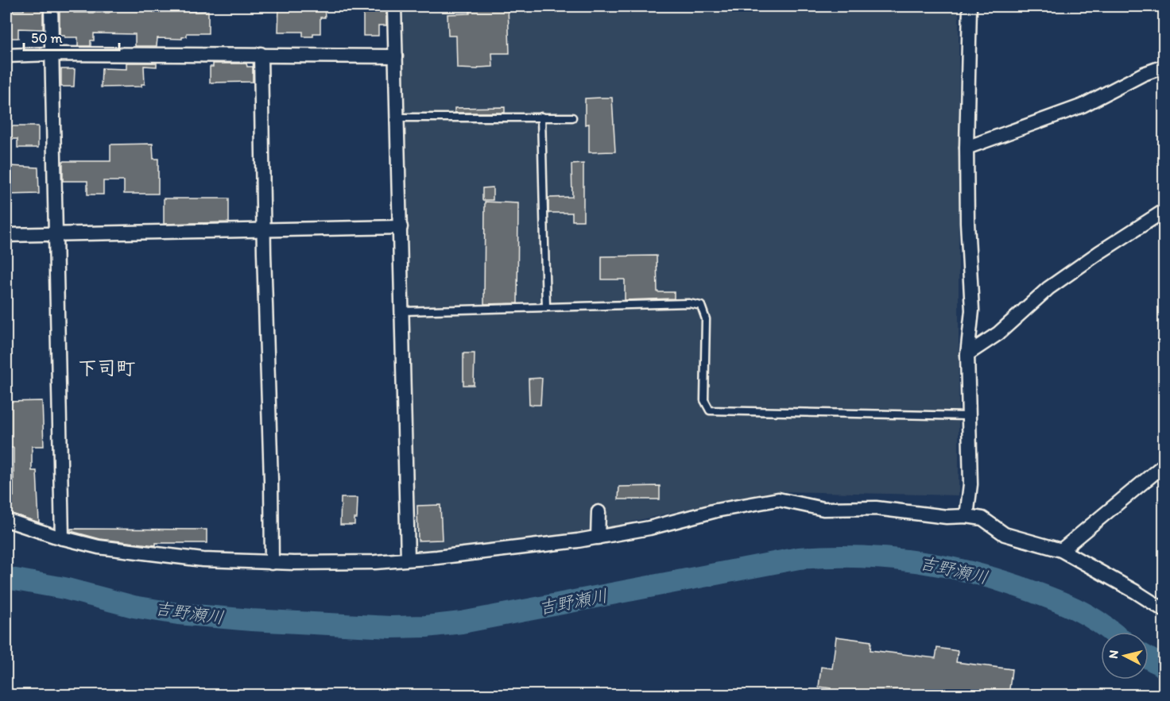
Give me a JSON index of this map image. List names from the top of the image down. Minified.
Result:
{"districts":["下司町"],"water":["吉野瀬川"],"scale_bar":"50 m","north":"left"}
